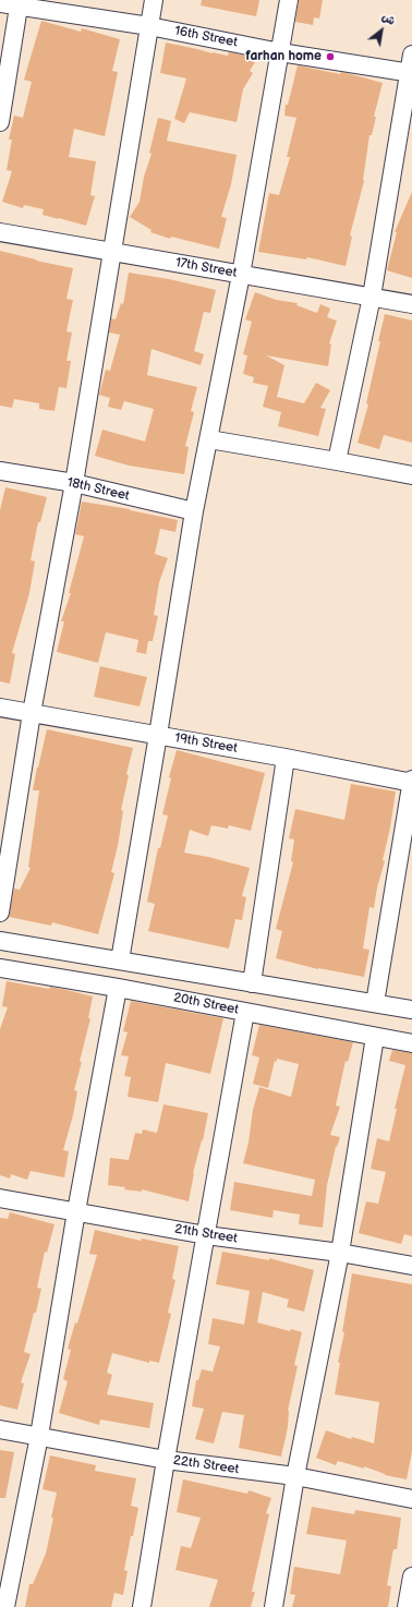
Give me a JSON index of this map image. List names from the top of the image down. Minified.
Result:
{"streets":{"street":["16th Street","17th Street","18th Street","19th Street","20th Street","21th Street","22th Street"]},"places":["farhan home"],"north":"top right"}
